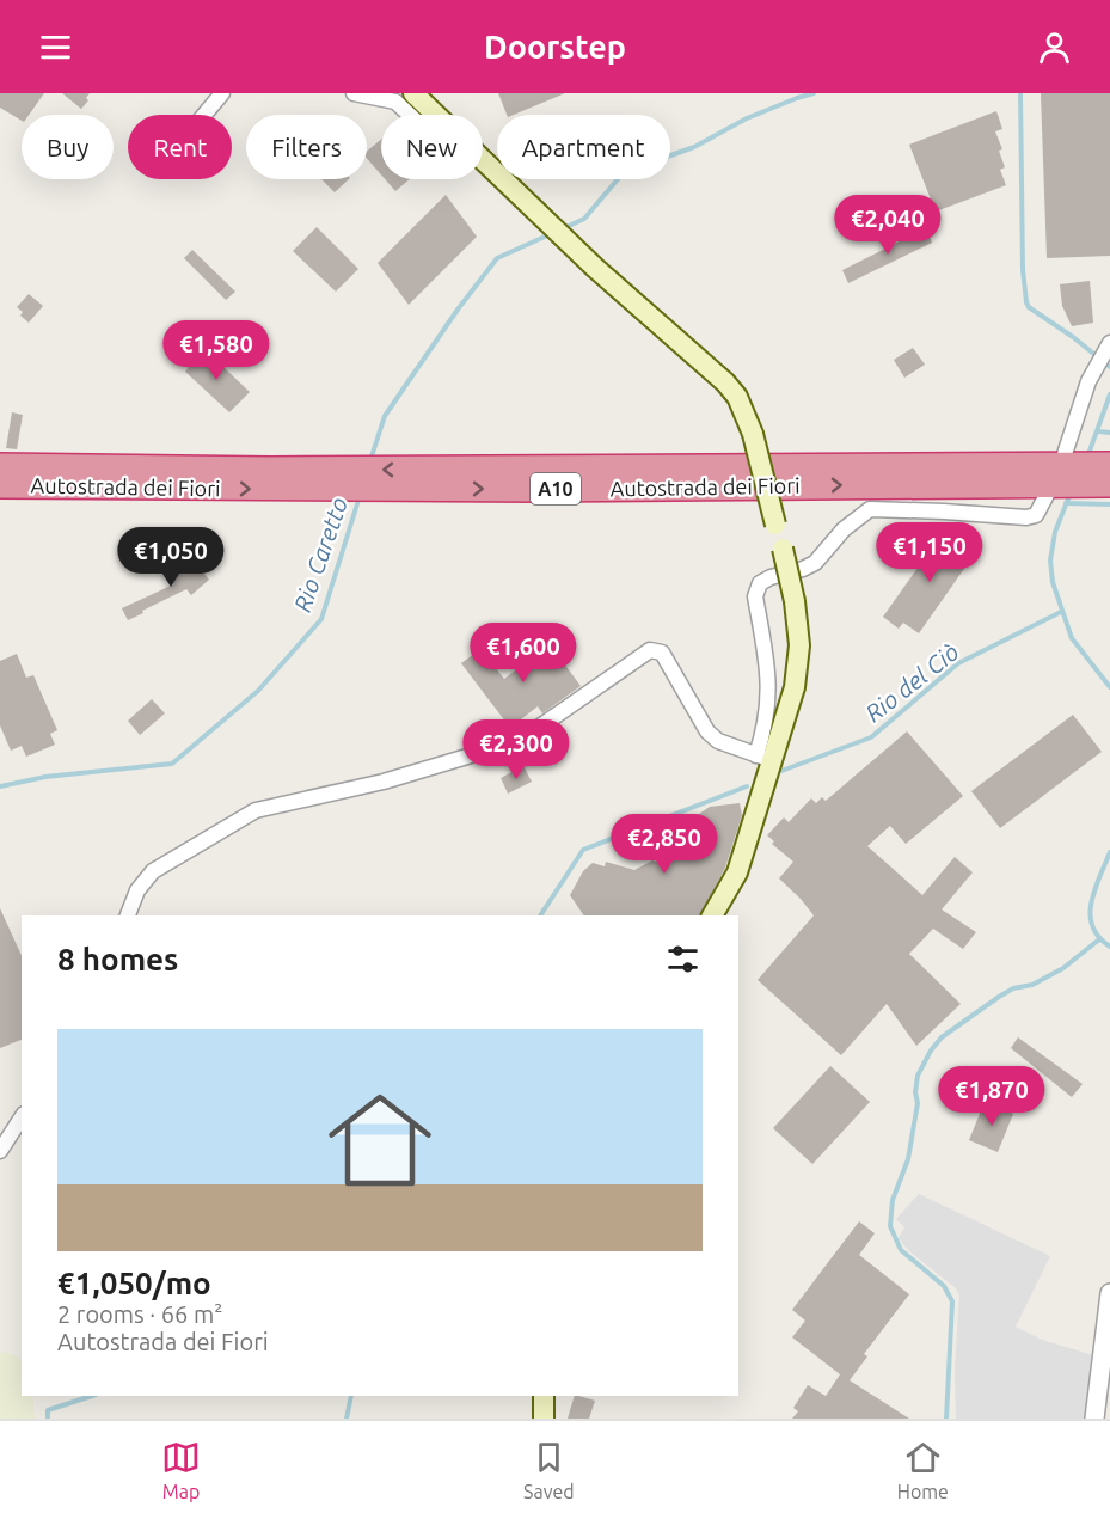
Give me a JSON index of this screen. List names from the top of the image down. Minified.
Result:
{"streets":{"highway":["Autostrada dei Fiori","A10"]},"water":["Rio Caretto","Rio del Ciò"],"page":{"header":"Doorstep","chip":["Buy","Rent","Filters","New","Apartment"],"price":["€2,040","€1,580","€1,150","€1,050","€1,600","€2,300","€2,850","€1,870"],"heading":"8 homes","list":[{"name":"€1,050/mo","note":"2 rooms · 66 m² · Autostrada dei Fiori"}],"tabs":["Map","Saved","Home"]}}
